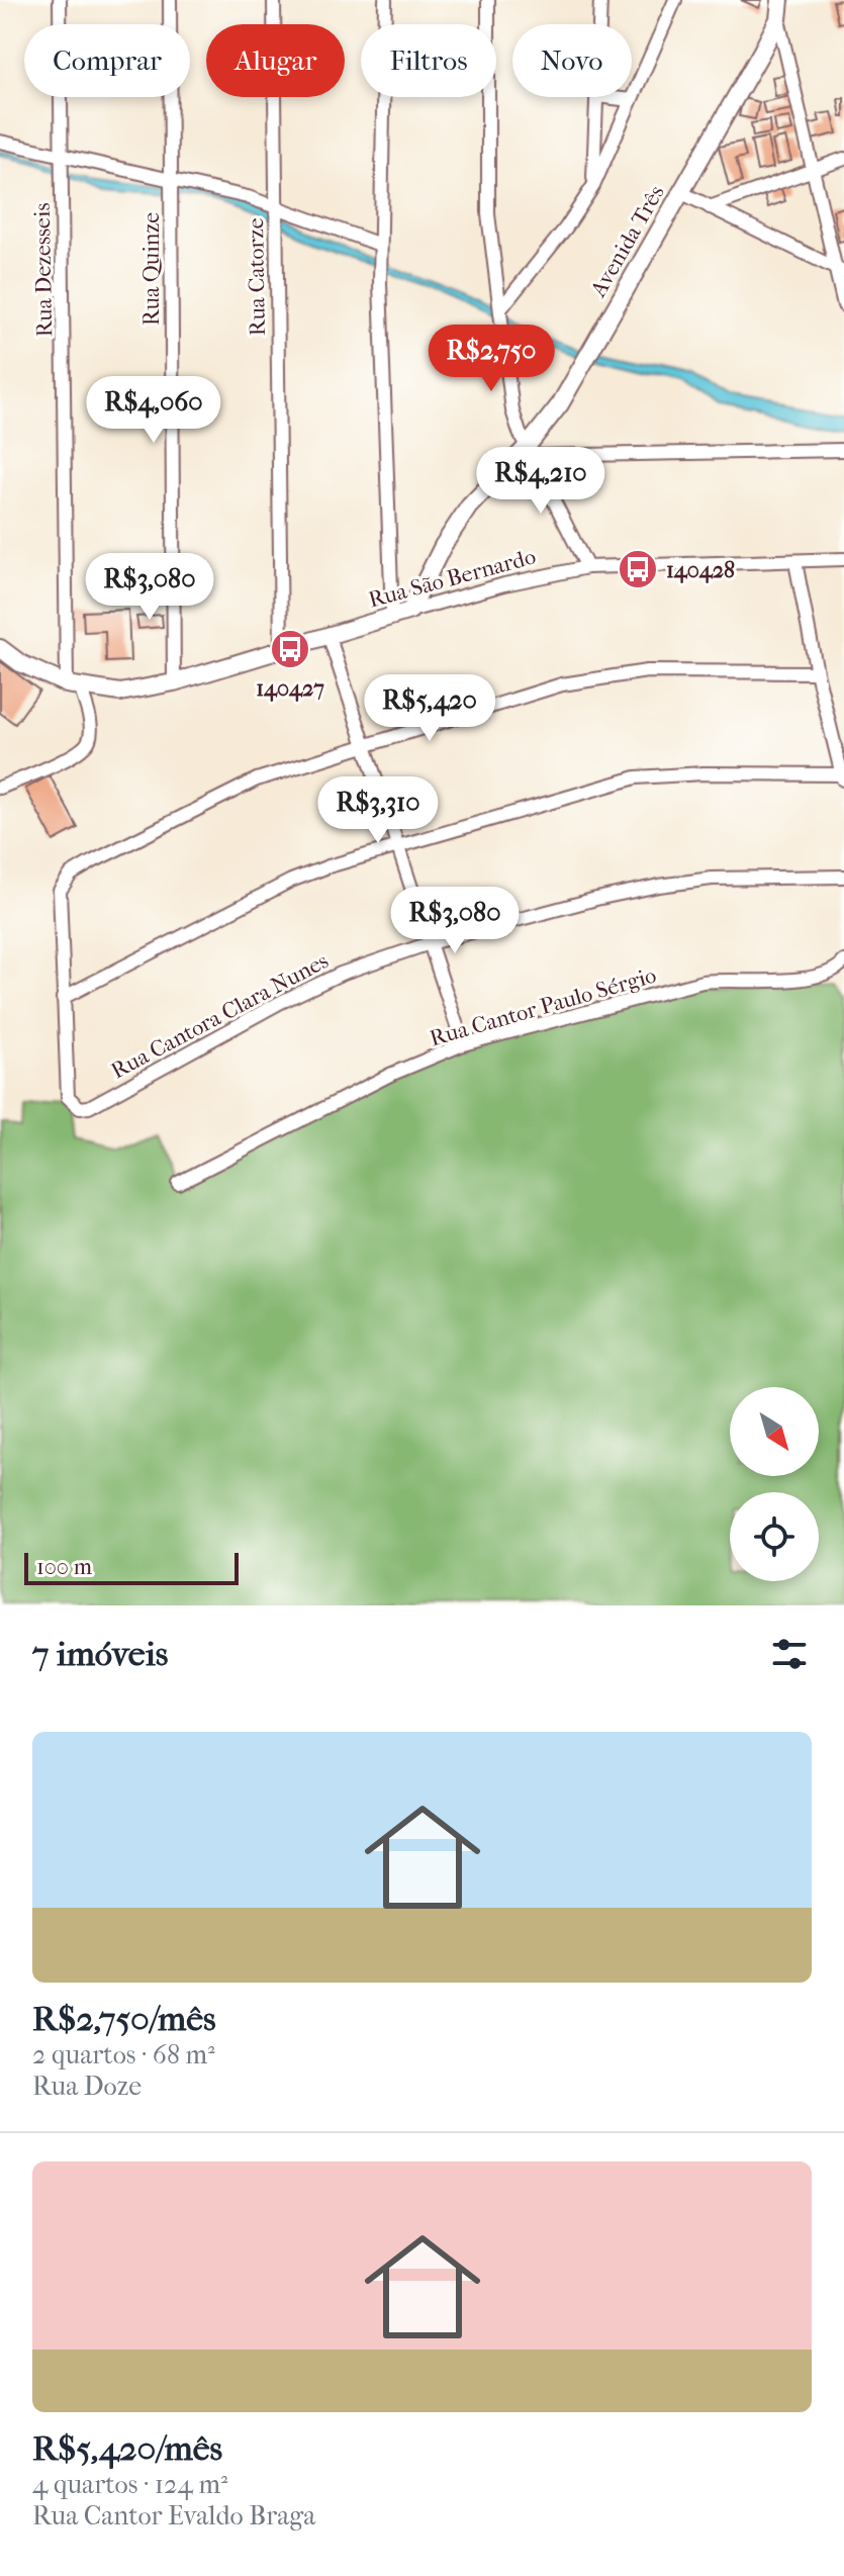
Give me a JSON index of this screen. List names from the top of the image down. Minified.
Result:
{"streets":{"street":["Avenida Três","Rua Quinze","Rua Dezesseis","Rua Catorze","Rua São Bernardo","Rua Cantor Paulo Sérgio","Rua Cantora Clara Nunes"]},"crossings":[["Avenida Três","Rua São Bernardo"],["Rua Quinze","Rua São Bernardo"],["Rua Dezesseis","Rua São Bernardo"],["Rua Catorze","Rua São Bernardo"]],"places":{"bus stop":["140428","140427"]},"scale_bar":"100 m","north":"bottom right","page":{"chip":["Comprar","Alugar","Filtros","Novo"],"price":["R$2,750","R$4,060","R$4,210","R$3,080","R$5,420","R$3,310","R$3,080"],"scale":"100 m","heading":"7 imóveis","list":[{"name":"R$2,750/mês","note":"2 quartos · 68 m² · Rua Doze"},{"name":"R$5,420/mês","note":"4 quartos · 124 m² · Rua Cantor Evaldo Braga"}]}}
